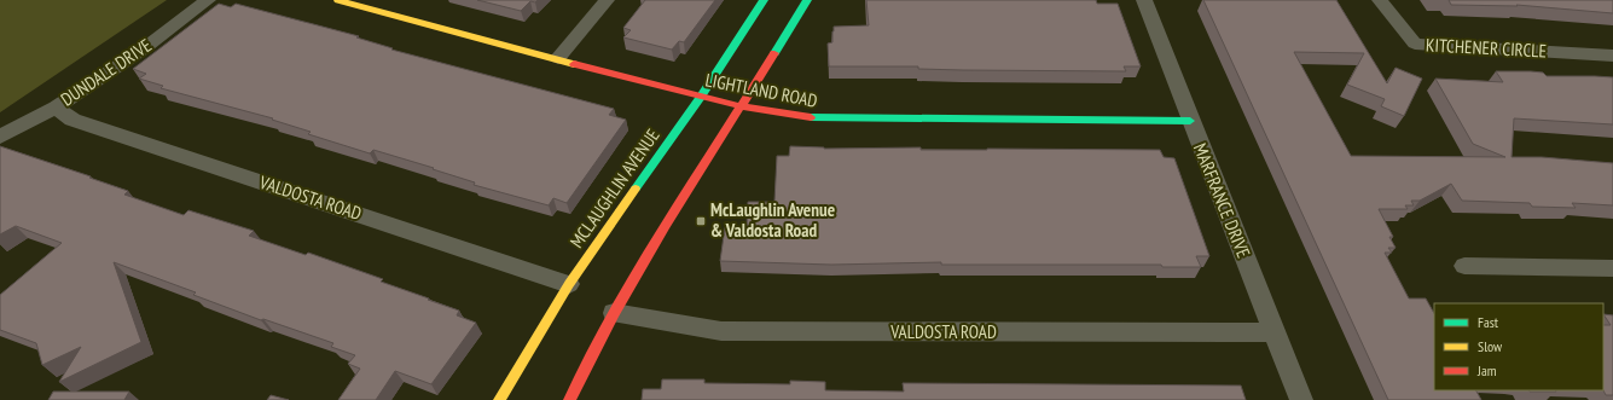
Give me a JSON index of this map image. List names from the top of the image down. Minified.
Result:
{"streets":{"main road":["LIGHTLAND ROAD","MCLAUGHLIN AVENUE"],"street":["KITCHENER CIRCLE","DUNDALE DRIVE","VALDOSTA ROAD","MARFRANCE DRIVE"]},"crossings":[["DUNDALE DRIVE","VALDOSTA ROAD"],["LIGHTLAND ROAD","MCLAUGHLIN AVENUE"],["LIGHTLAND ROAD","MARFRANCE DRIVE"],["MCLAUGHLIN AVENUE","VALDOSTA ROAD"],["VALDOSTA ROAD","MARFRANCE DRIVE"]],"places":{"transit":["McLaughlin Avenue & Valdosta Road"]},"legend":["Fast","Slow","Jam"]}
